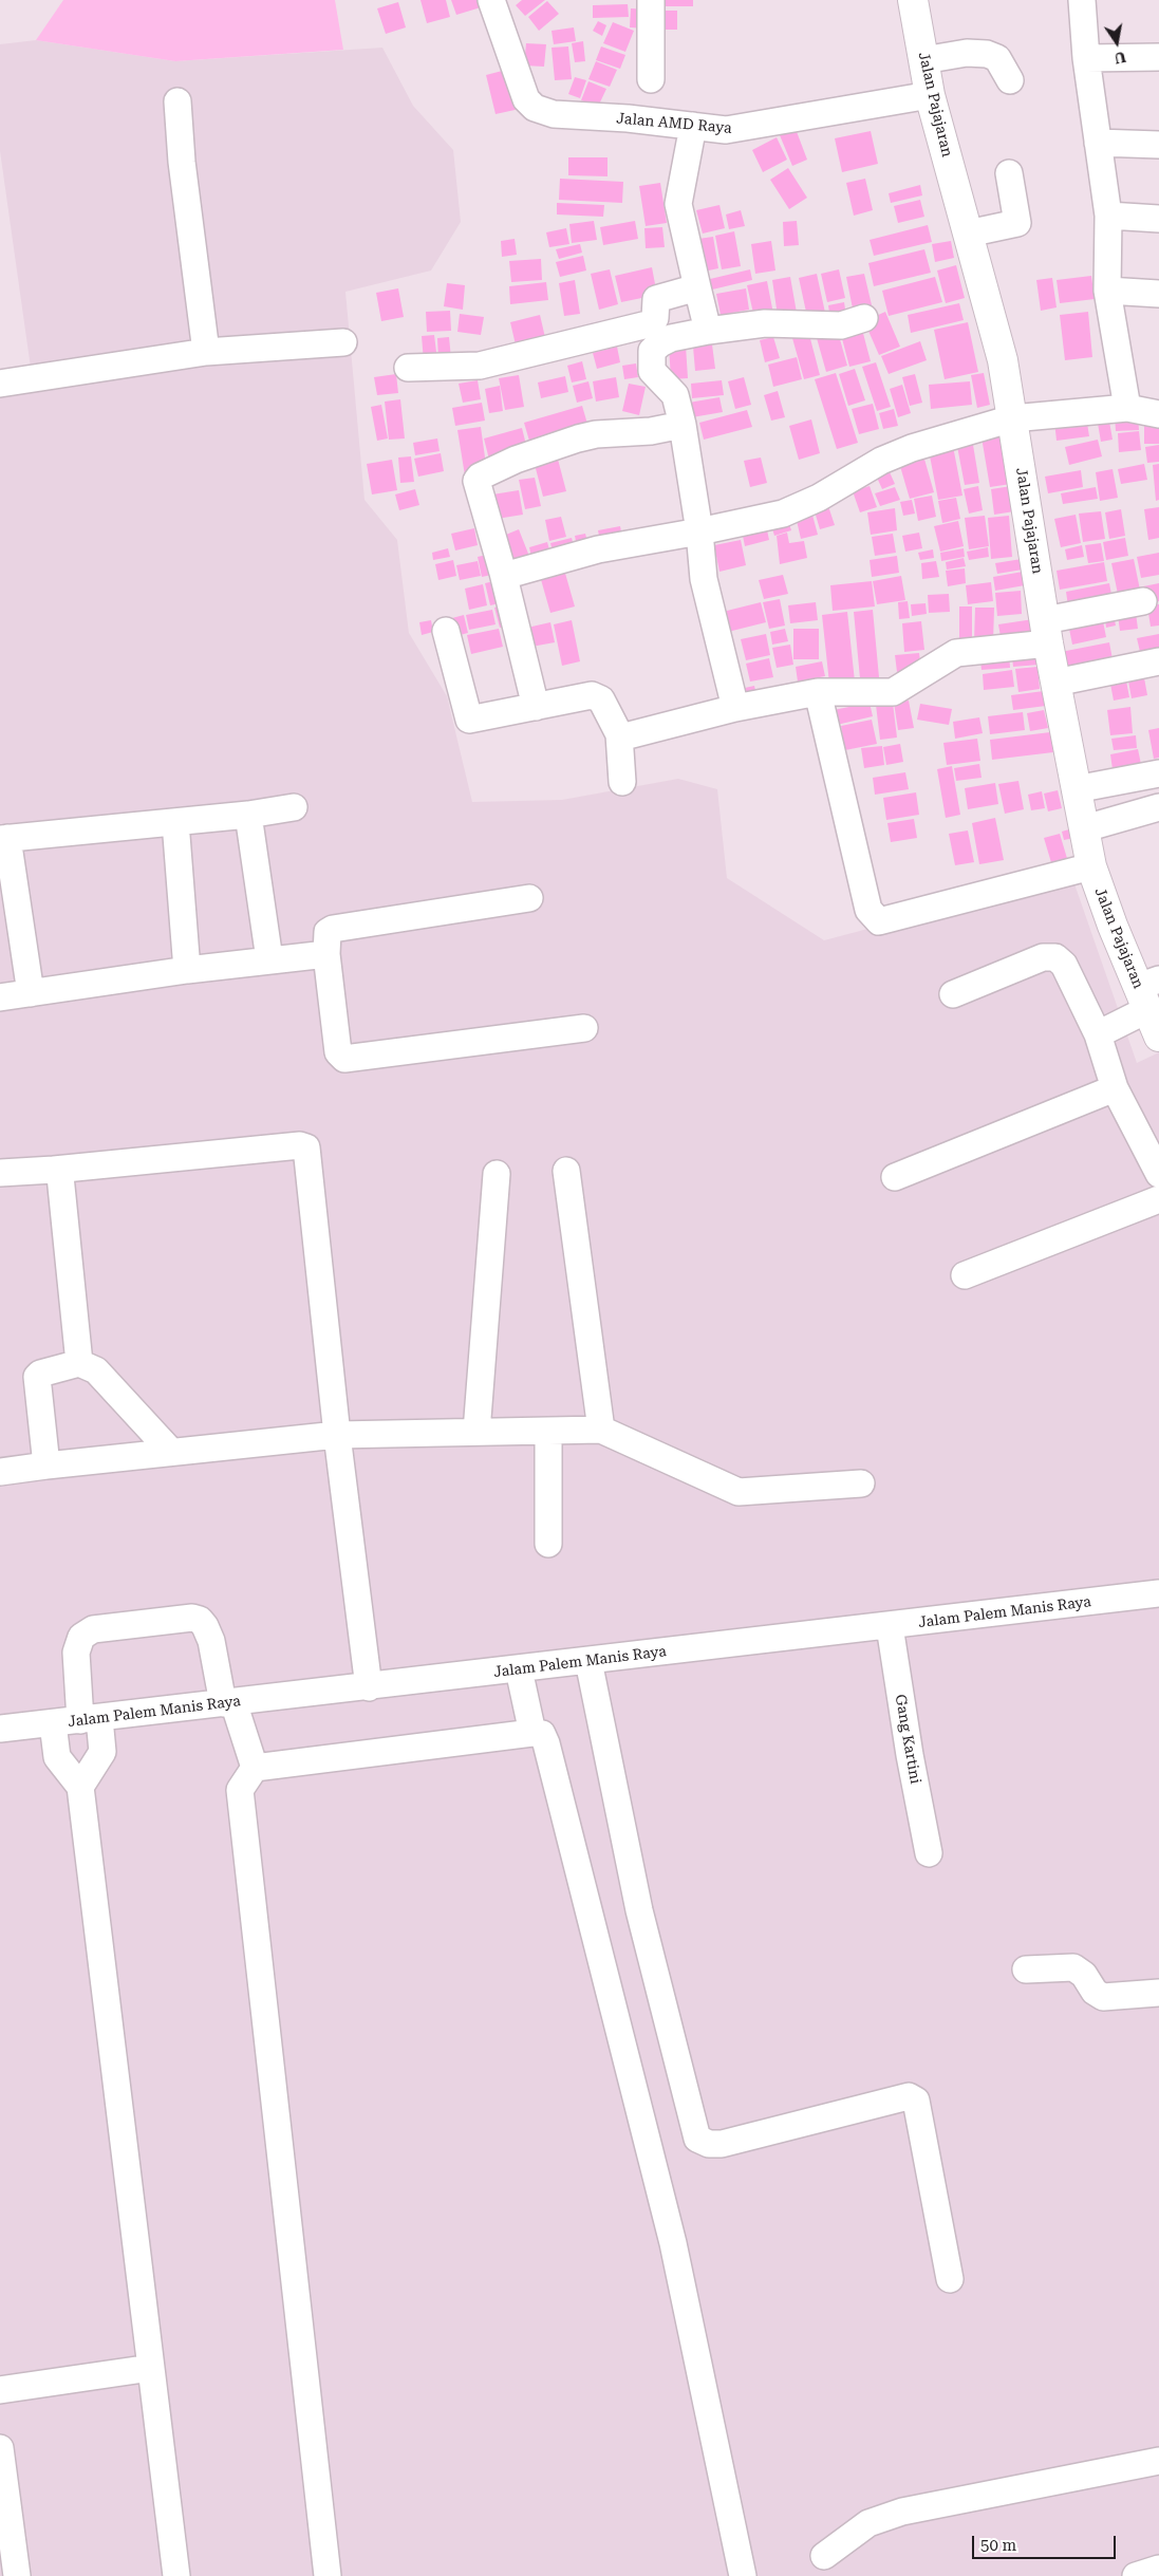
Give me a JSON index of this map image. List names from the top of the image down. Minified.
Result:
{"streets":{"main road":["Jalan Pajajaran"],"street":["Jalan AMD Raya","Jalam Palem Manis Raya","Gang Kartini"]},"crossings":[["Jalan Pajajaran","Jalan AMD Raya"],["Jalam Palem Manis Raya","Gang Kartini"]],"scale_bar":"50 m","north":"bottom"}
